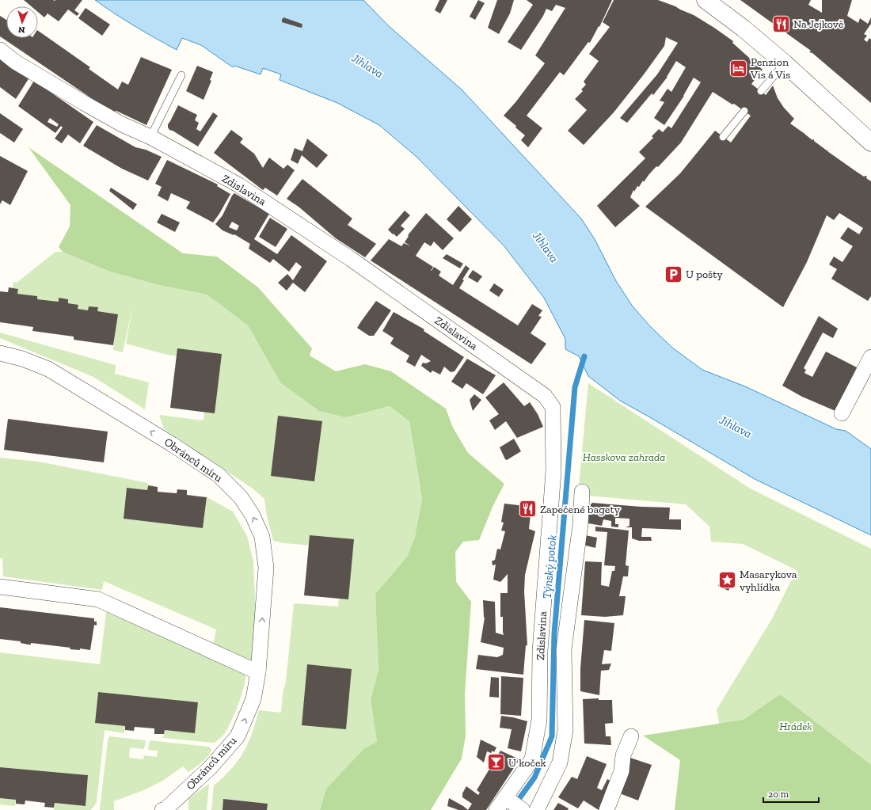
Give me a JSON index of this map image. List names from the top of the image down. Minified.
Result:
{"streets":{"street":["Zdislavina","Obránců míru"]},"water":["Jihlava","Týnský potok"],"parks":["Hasskova zahrada","Hrádek"],"places":{"restaurant":["Na Jejkově","Zapečené bagety"],"hotel":["Penzion Vis á Vis"],"parking":["U pošty"],"place":["Masarykova vyhlídka"],"bar":["U koček"]},"scale_bar":"20 m","north":"bottom"}
